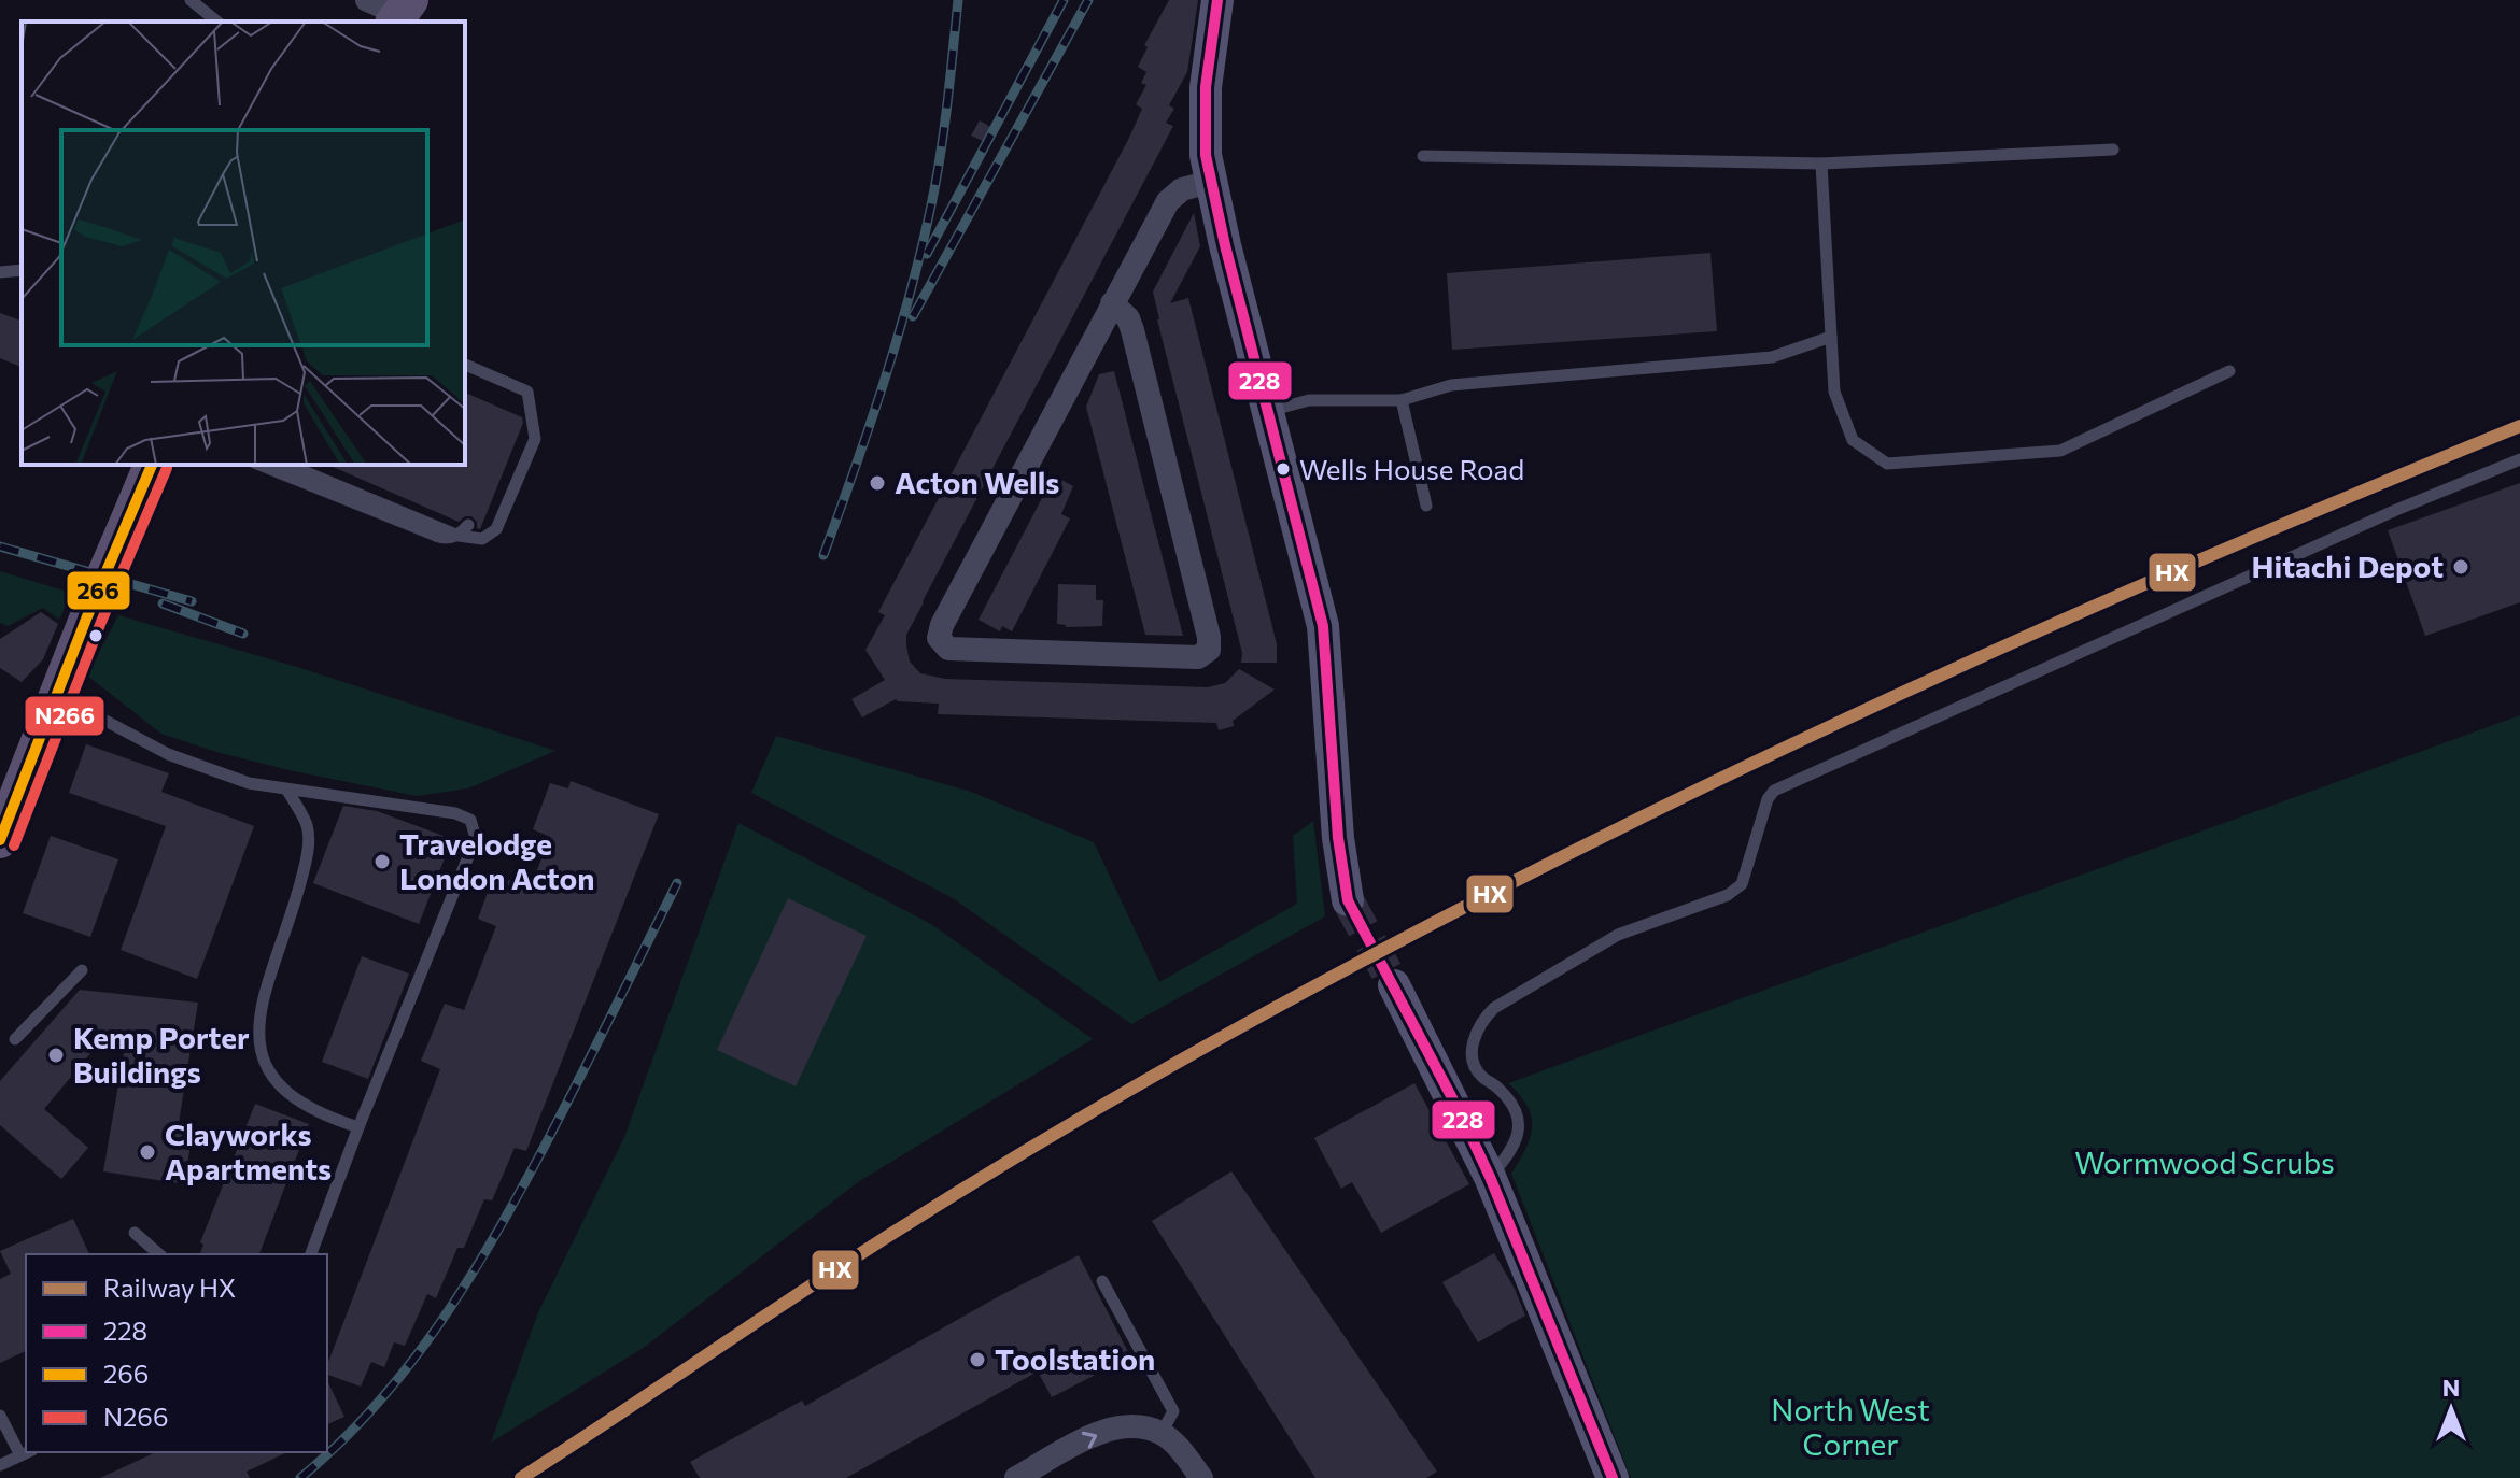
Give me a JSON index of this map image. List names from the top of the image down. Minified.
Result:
{"parks":["Wormwood Scrubs","North West Corner"],"places":["Wells House Road","Acton Wells","Hitachi Depot","Travelodge London Acton","Kemp Porter Buildings","Clayworks Apartments","Toolstation"],"lines":["transit line 228","rail line HX","transit line 266","transit line N266"],"legend":["Railway HX","228","266","N266"],"north":"top"}
